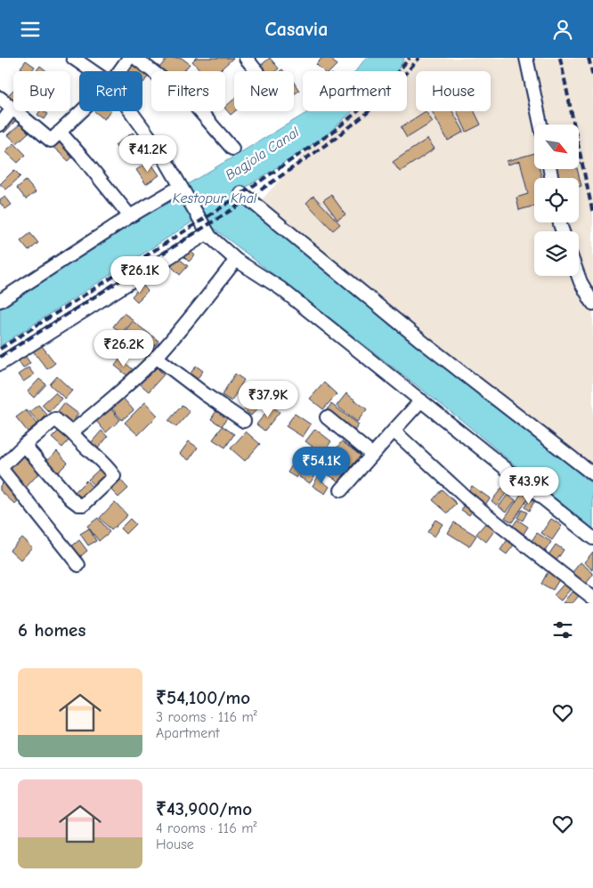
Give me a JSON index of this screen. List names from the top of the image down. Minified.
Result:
{"water":["Bagjola Canal","Kestopur Khal"],"north":"bottom right","page":{"header":"Casavia","chip":["Buy","Rent","Filters","New","Apartment","House"],"price":["₹41.2K","₹26.1K","₹26.2K","₹37.9K","₹54.1K","₹43.9K"],"heading":"6 homes","list":[{"name":"₹54,100/mo","note":"3 rooms · 116 m² · Apartment"},{"name":"₹43,900/mo","note":"4 rooms · 116 m² · House"}]}}
